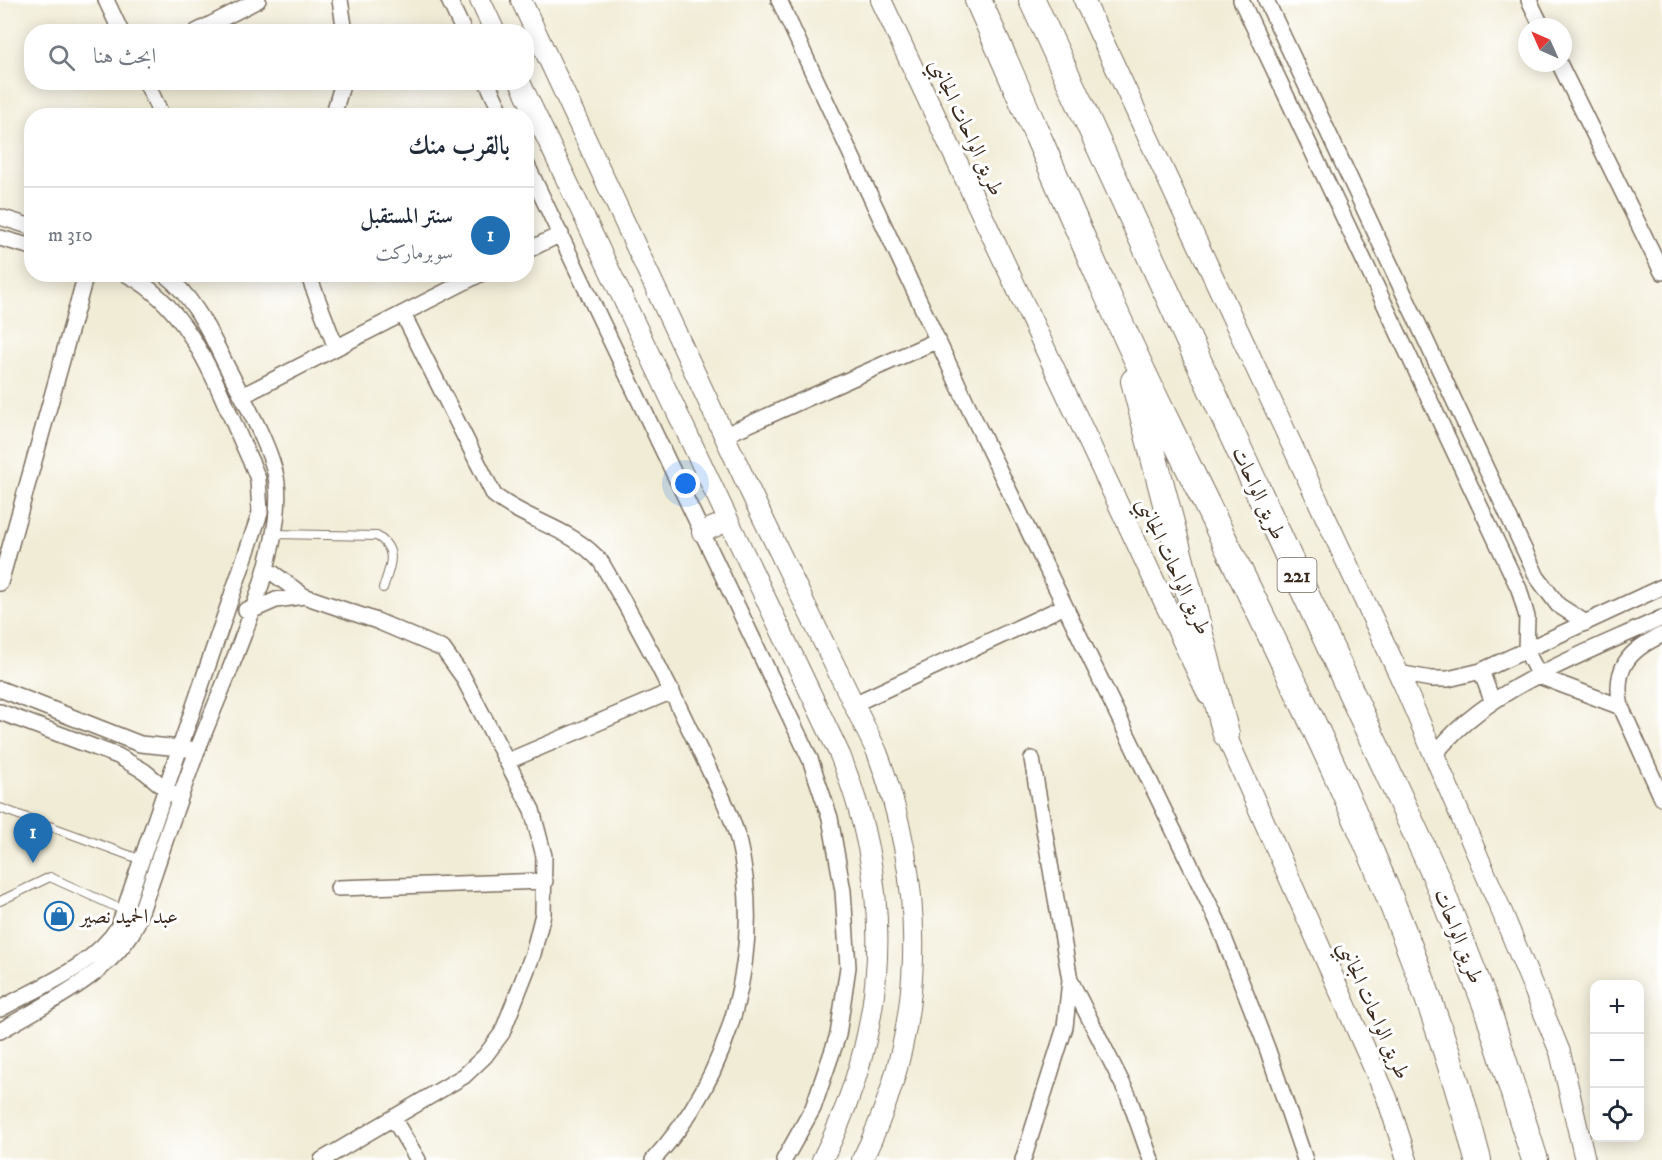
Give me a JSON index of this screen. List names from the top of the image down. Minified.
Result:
{"streets":{"highway":["طريق الواحات","221"],"street":["طريق الواحات الجانبي"]},"places":{"shop":["عبد الحميد نصير"]},"north":"top left","page":{"search":"ابحث هنا","heading":"بالقرب منك","list":[{"mark":"1","name":"سنتر المستقبل","note":"سوبرماركت","value":"310 m"}],"pins":"1","map_buttons":["+","−"]}}
